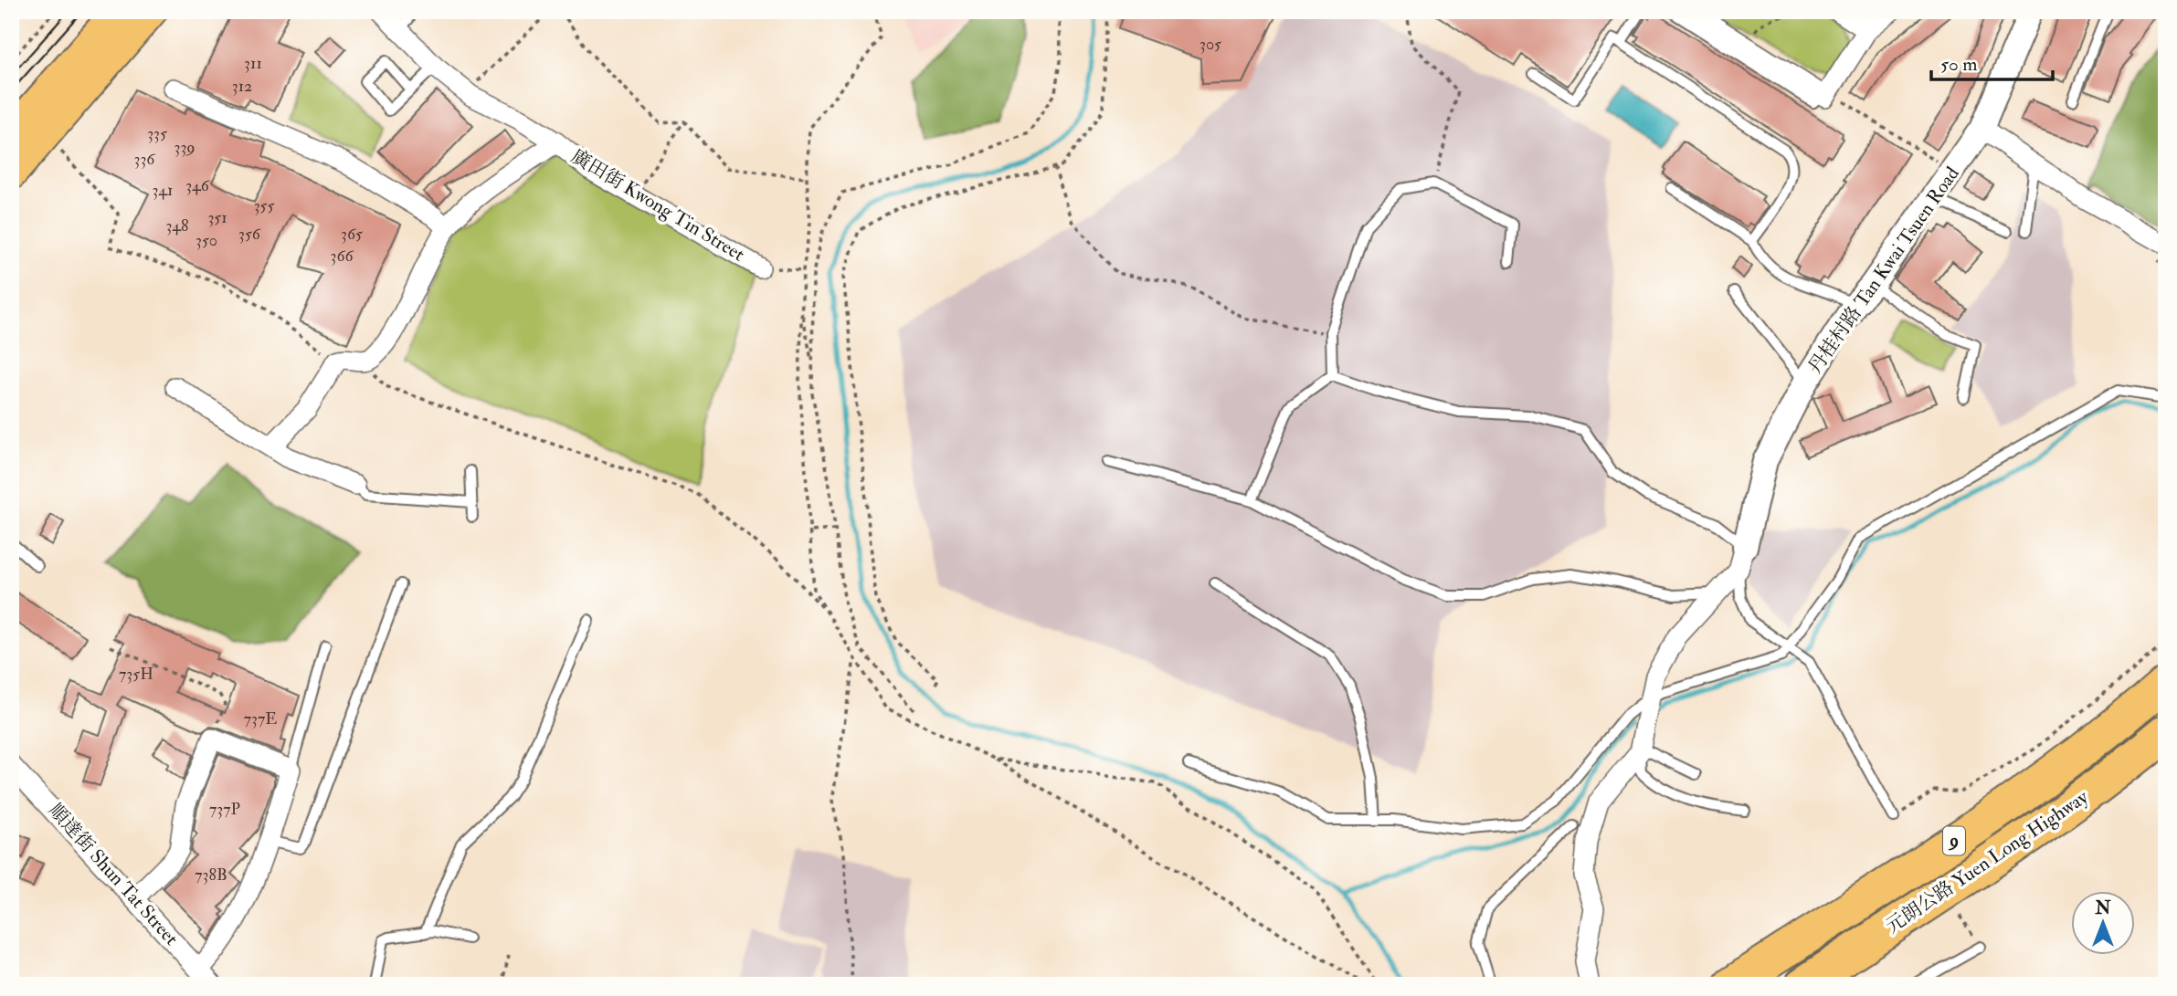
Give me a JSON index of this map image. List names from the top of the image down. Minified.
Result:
{"streets":{"highway":["9","元朗公路 Yuen Long Highway"],"street":["廣田街 Kwong Tin Street","丹桂村路 Tan Kwai Tsuen Road","順達街 Shun Tat Street"]},"house_numbers":["305","311","312","335","339","336","346","341","355","351","348","356","365","350","366","735H","737E","737P","738B"],"scale_bar":"50 m","north":"top"}
